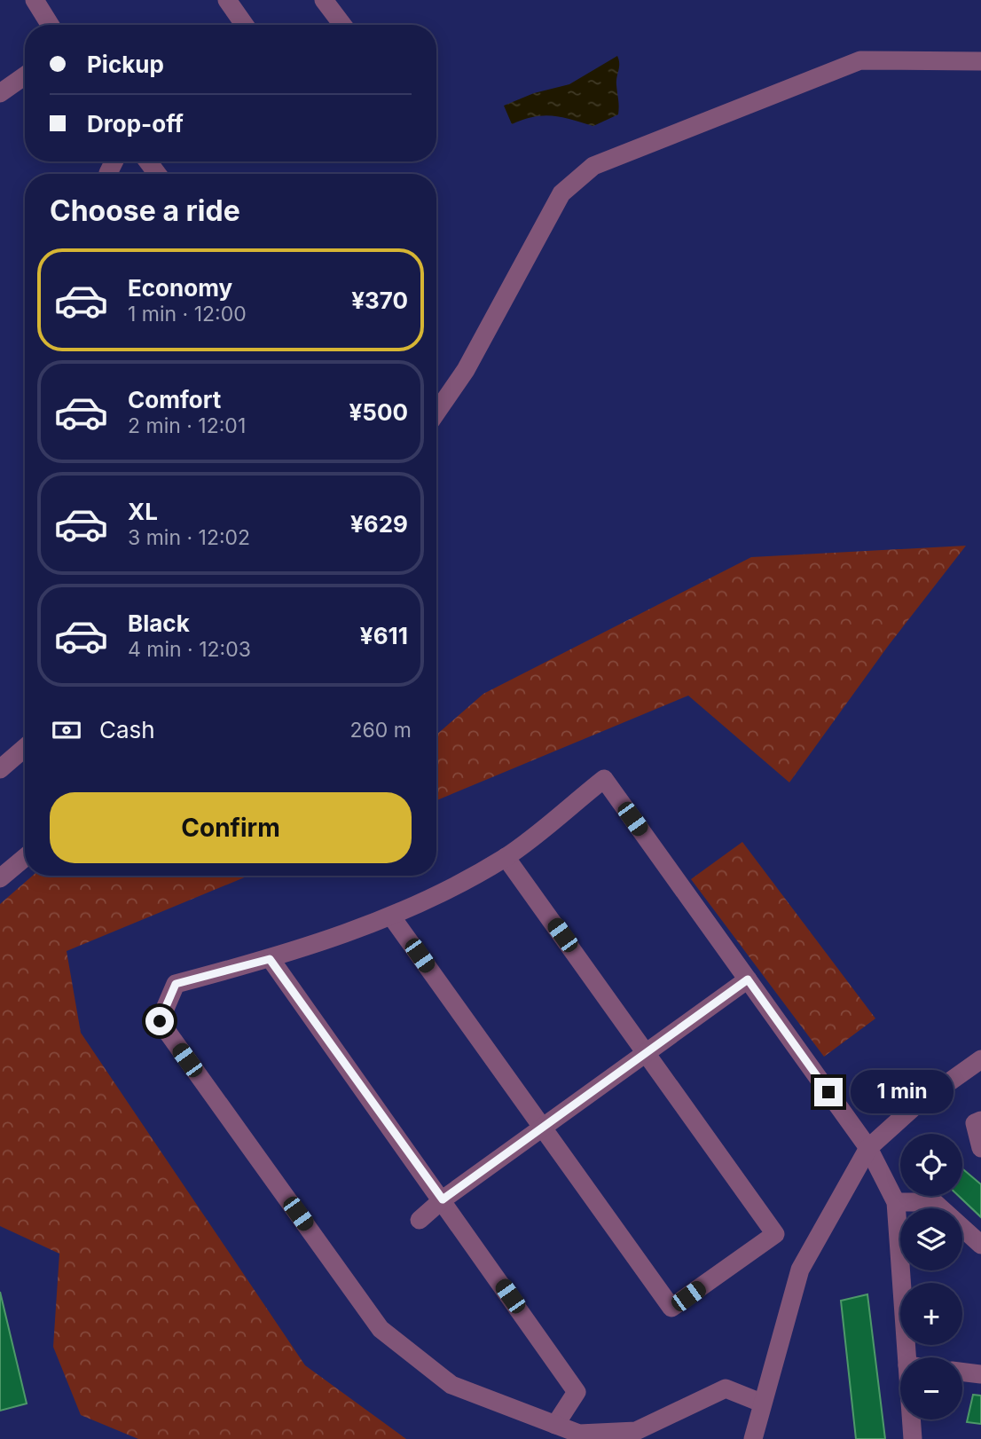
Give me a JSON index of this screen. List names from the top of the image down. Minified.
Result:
{"page":{"banner":["Pickup","Drop-off"],"heading":"Choose a ride","list":[{"name":"Economy","note":"1 min · 12:00","value":"¥370"},{"name":"Comfort","note":"2 min · 12:01","value":"¥500"},{"name":"XL","note":"3 min · 12:02","value":"¥629"},{"name":"Black","note":"4 min · 12:03","value":"¥611"}],"pay":["Cash","260 m"],"buttons":"Confirm","bubble":"1 min","map_buttons":["+","−"]}}
